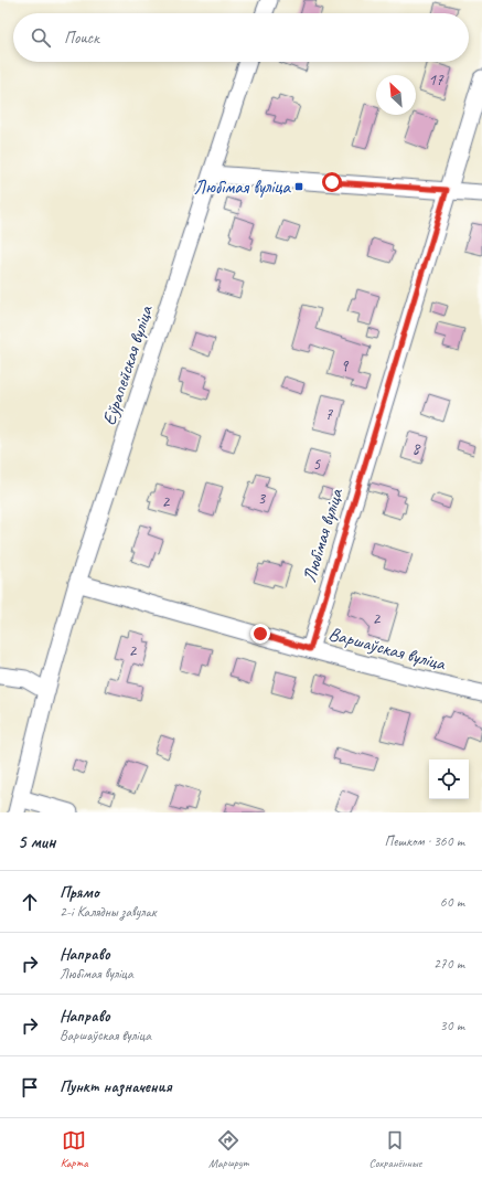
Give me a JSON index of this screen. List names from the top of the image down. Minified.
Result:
{"streets":{"street":["Еўрапейская вуліца","Любімая вуліца","Варшаўская вуліца"]},"crossings":[["Еўрапейская вуліца","Варшаўская вуліца"],["Любімая вуліца","Варшаўская вуліца"]],"places":{"transit":["Любімая вуліца"]},"house_numbers":["17","9","7","8","5","3","2","2","2"],"north":"top left","page":{"search":"Поиск","heading":["5 мин","Пешком · 360 m"],"list":[["Прямо","2-і Калядны завулак","60 m"],["Направо","Любімая вуліца","270 m"],["Направо","Варшаўская вуліца","30 m"],"Пункт назначения"],"nav":["Карта","Маршрут","Сохранённые"]}}
